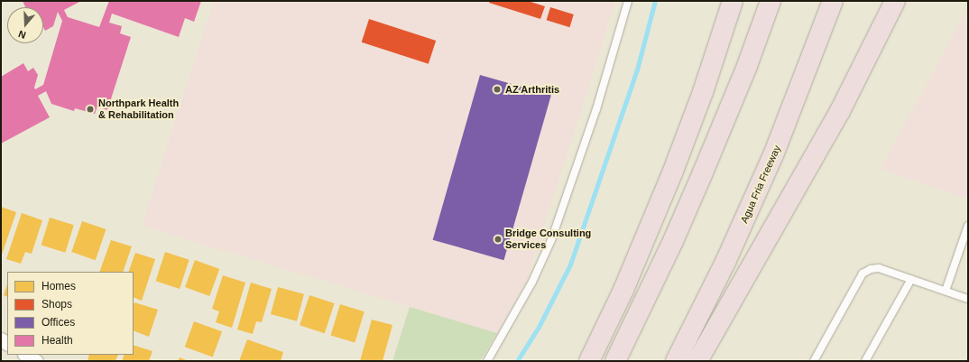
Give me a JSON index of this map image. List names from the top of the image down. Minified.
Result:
{"streets":{"highway":["Agua Fria Freeway"]},"places":["AZ Arthritis","Northpark Health & Rehabilitation","Bridge Consulting Services"],"legend":["Homes","Shops","Offices","Health"],"north":"bottom"}
